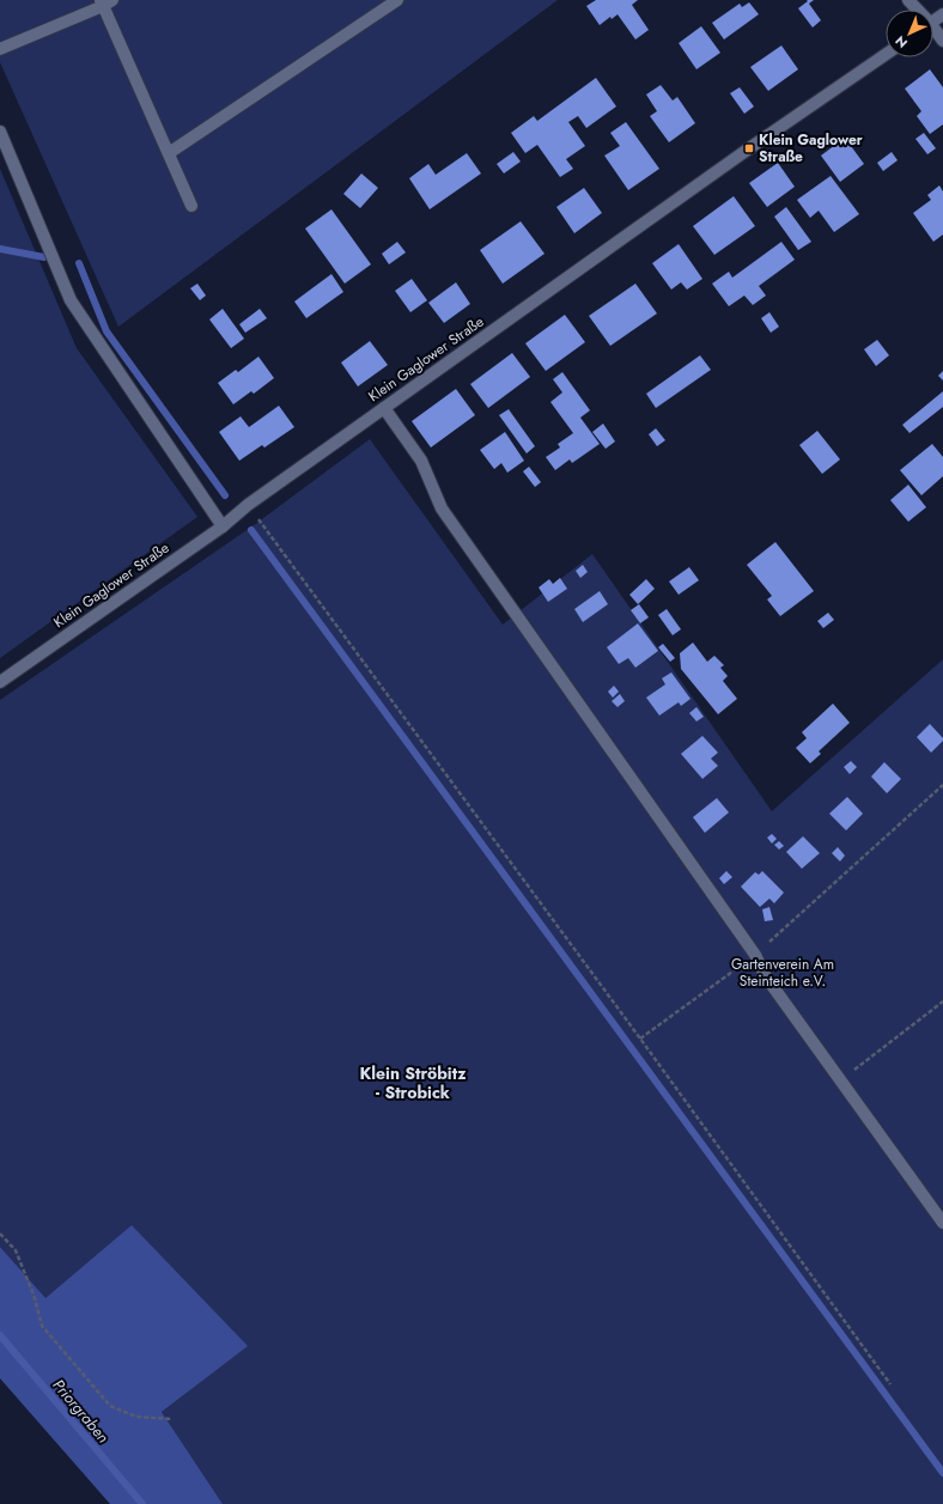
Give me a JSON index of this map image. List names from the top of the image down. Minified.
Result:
{"streets":{"street":["Klein Gaglower Straße"]},"districts":["Klein Ströbitz - Strobick"],"water":["Priorgraben"],"parks":["Gartenverein Am Steinteich e.V."],"places":{"transit":["Klein Gaglower Straße"]},"north":"bottom left"}
